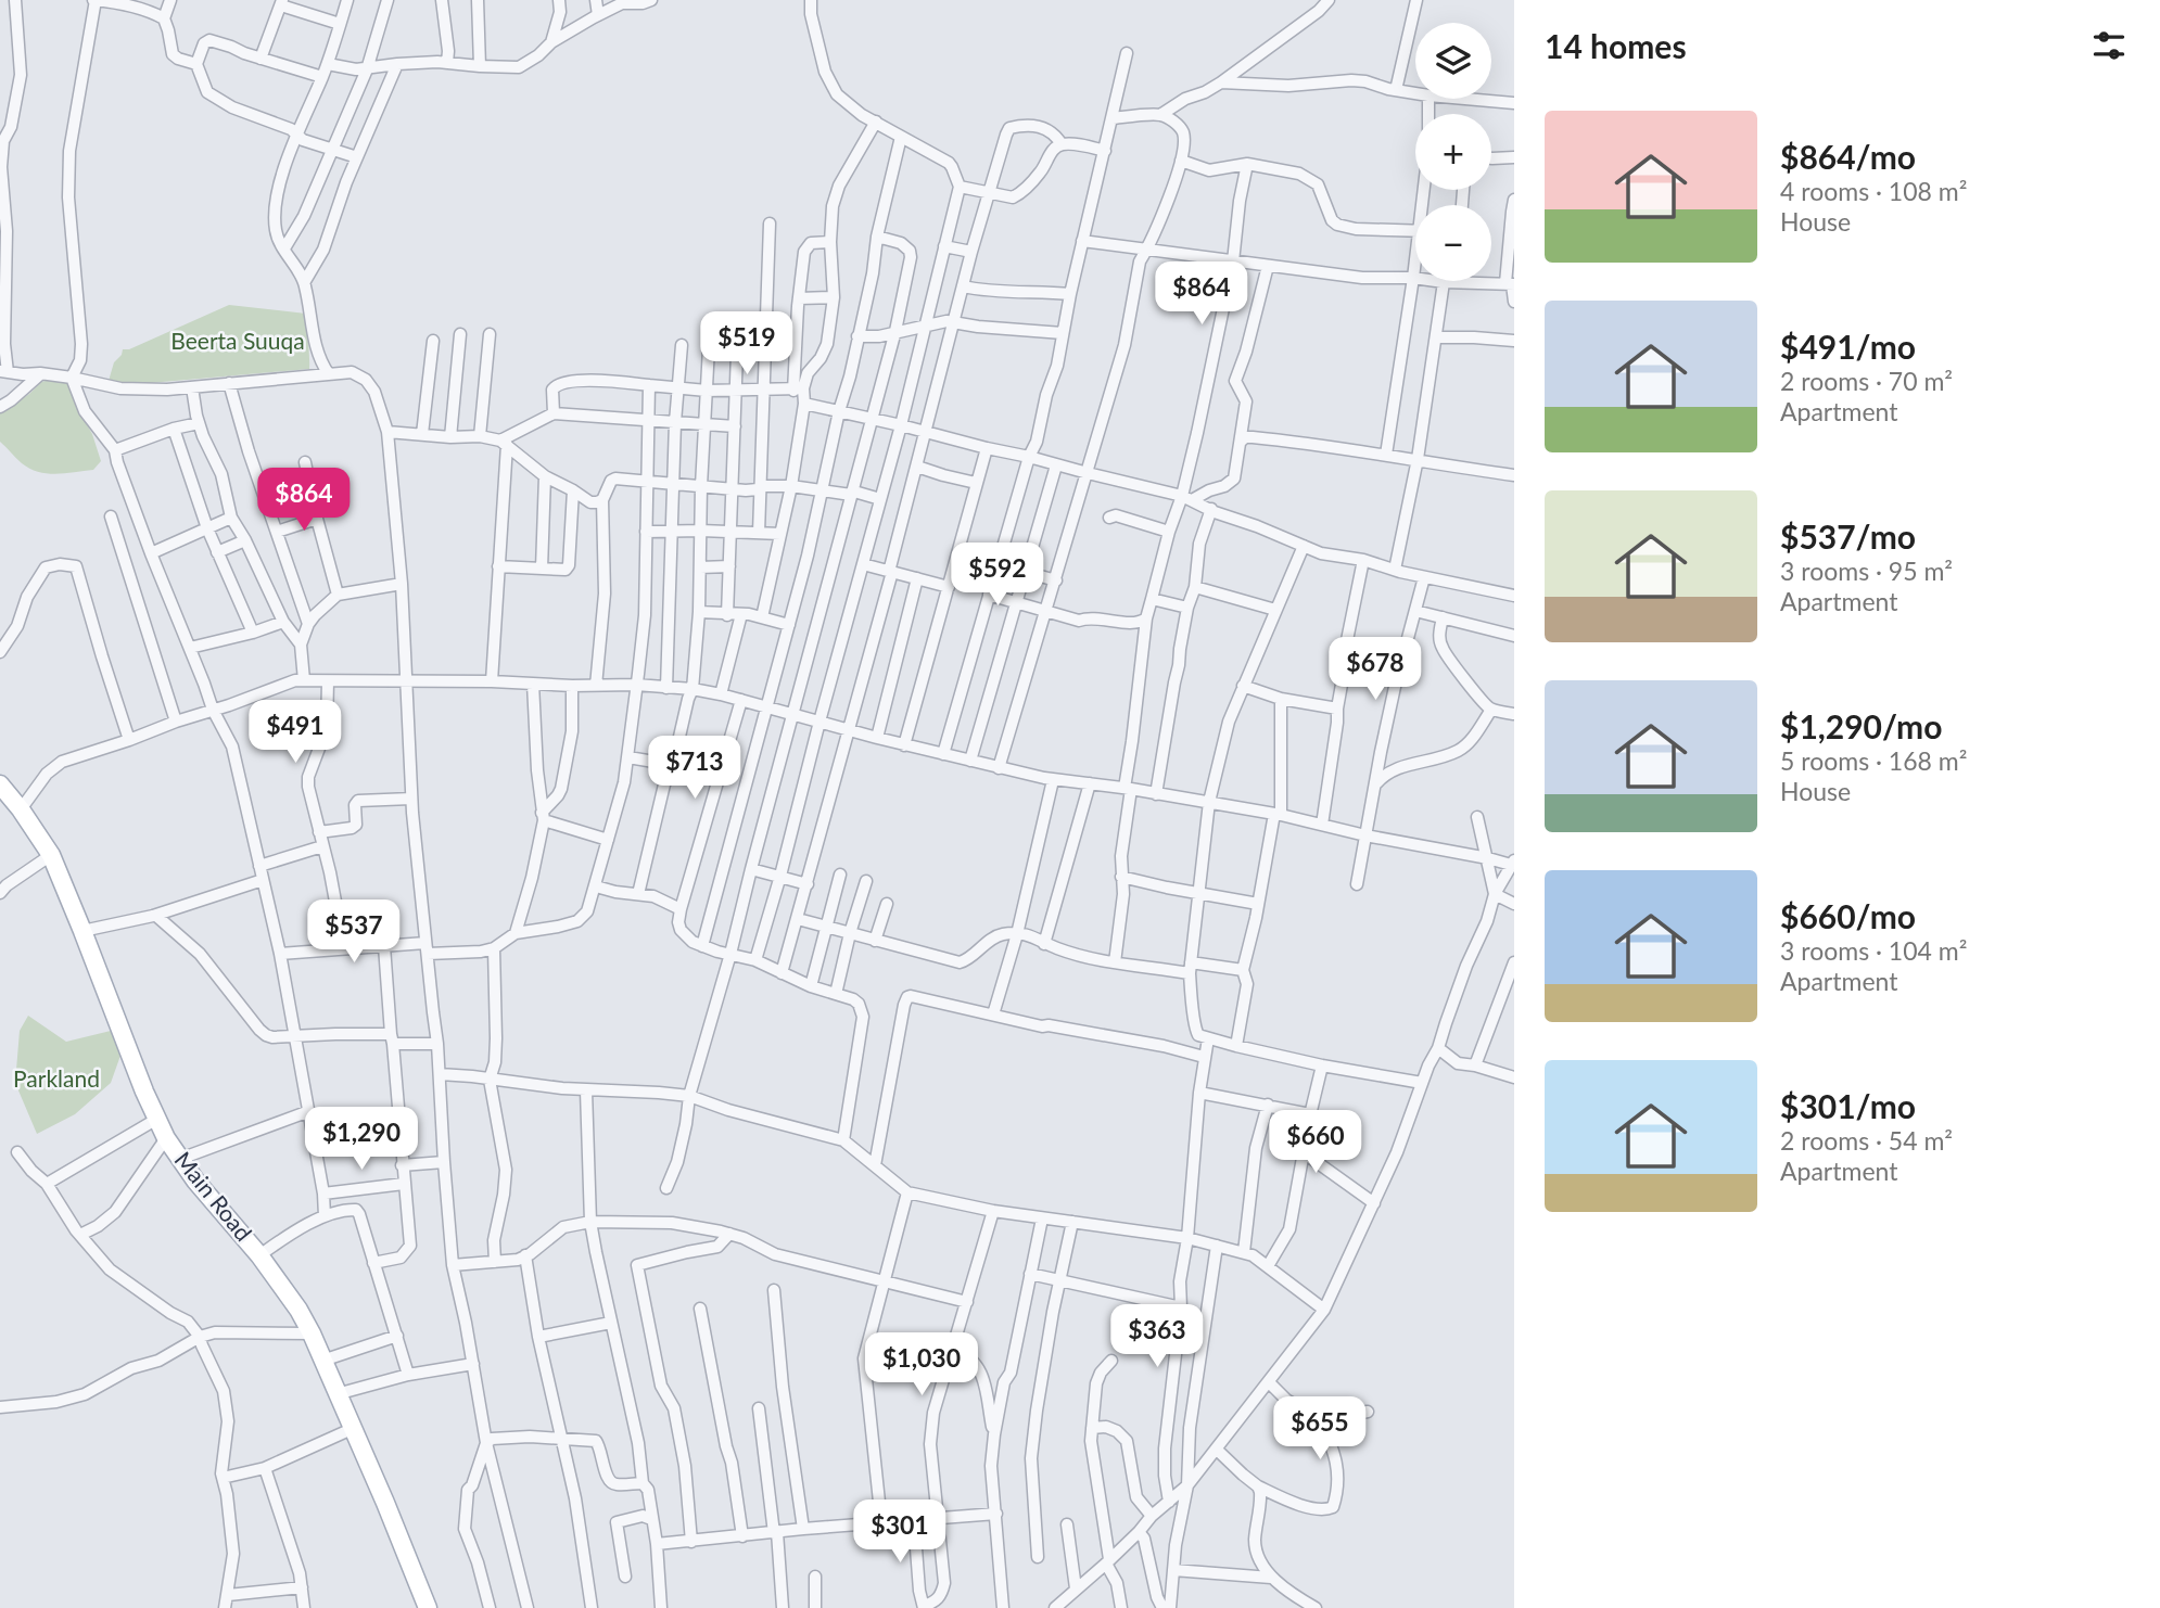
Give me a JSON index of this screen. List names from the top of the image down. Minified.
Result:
{"streets":{"main road":["Main Road"]},"parks":["Beerta Suuqa","Parkland"],"page":{"heading":"14 homes","map_buttons":["+","−"],"list":[{"name":"$864/mo","note":"4 rooms · 108 m² · House"},{"name":"$491/mo","note":"2 rooms · 70 m² · Apartment"},{"name":"$537/mo","note":"3 rooms · 95 m² · Apartment"},{"name":"$1,290/mo","note":"5 rooms · 168 m² · House"},{"name":"$660/mo","note":"3 rooms · 104 m² · Apartment"},{"name":"$301/mo","note":"2 rooms · 54 m² · Apartment"}],"price":["$864","$519","$864","$592","$678","$491","$713","$537","$1,290","$660","$363","$1,030","$655","$301"]}}
